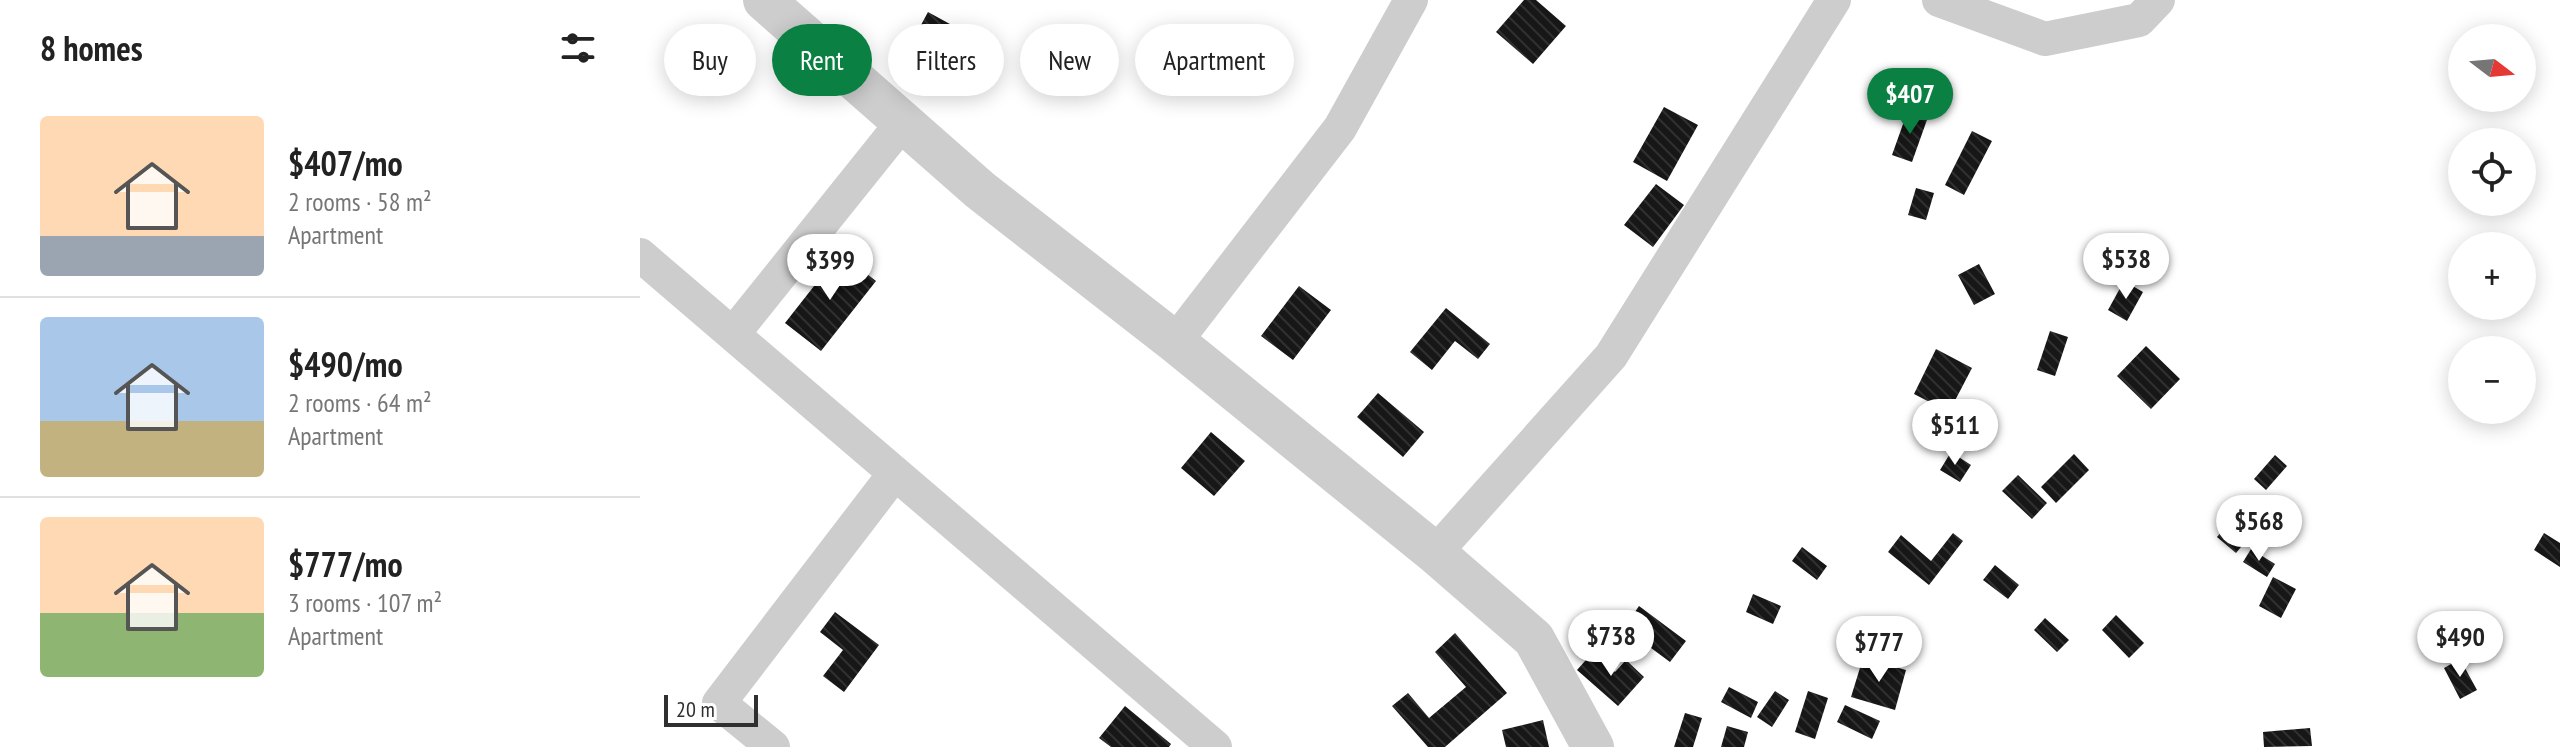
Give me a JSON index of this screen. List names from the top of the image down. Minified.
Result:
{"scale_bar":"20 m","north":"right","page":{"heading":"8 homes","map_buttons":["+","−"],"chip":["Buy","Rent","Filters","New","Apartment"],"price":["$407","$538","$399","$511","$568","$738","$490","$777"],"list":[{"name":"$407/mo","note":"2 rooms · 58 m² · Apartment"},{"name":"$490/mo","note":"2 rooms · 64 m² · Apartment"},{"name":"$777/mo","note":"3 rooms · 107 m² · Apartment"}],"scale":"20 m"}}
